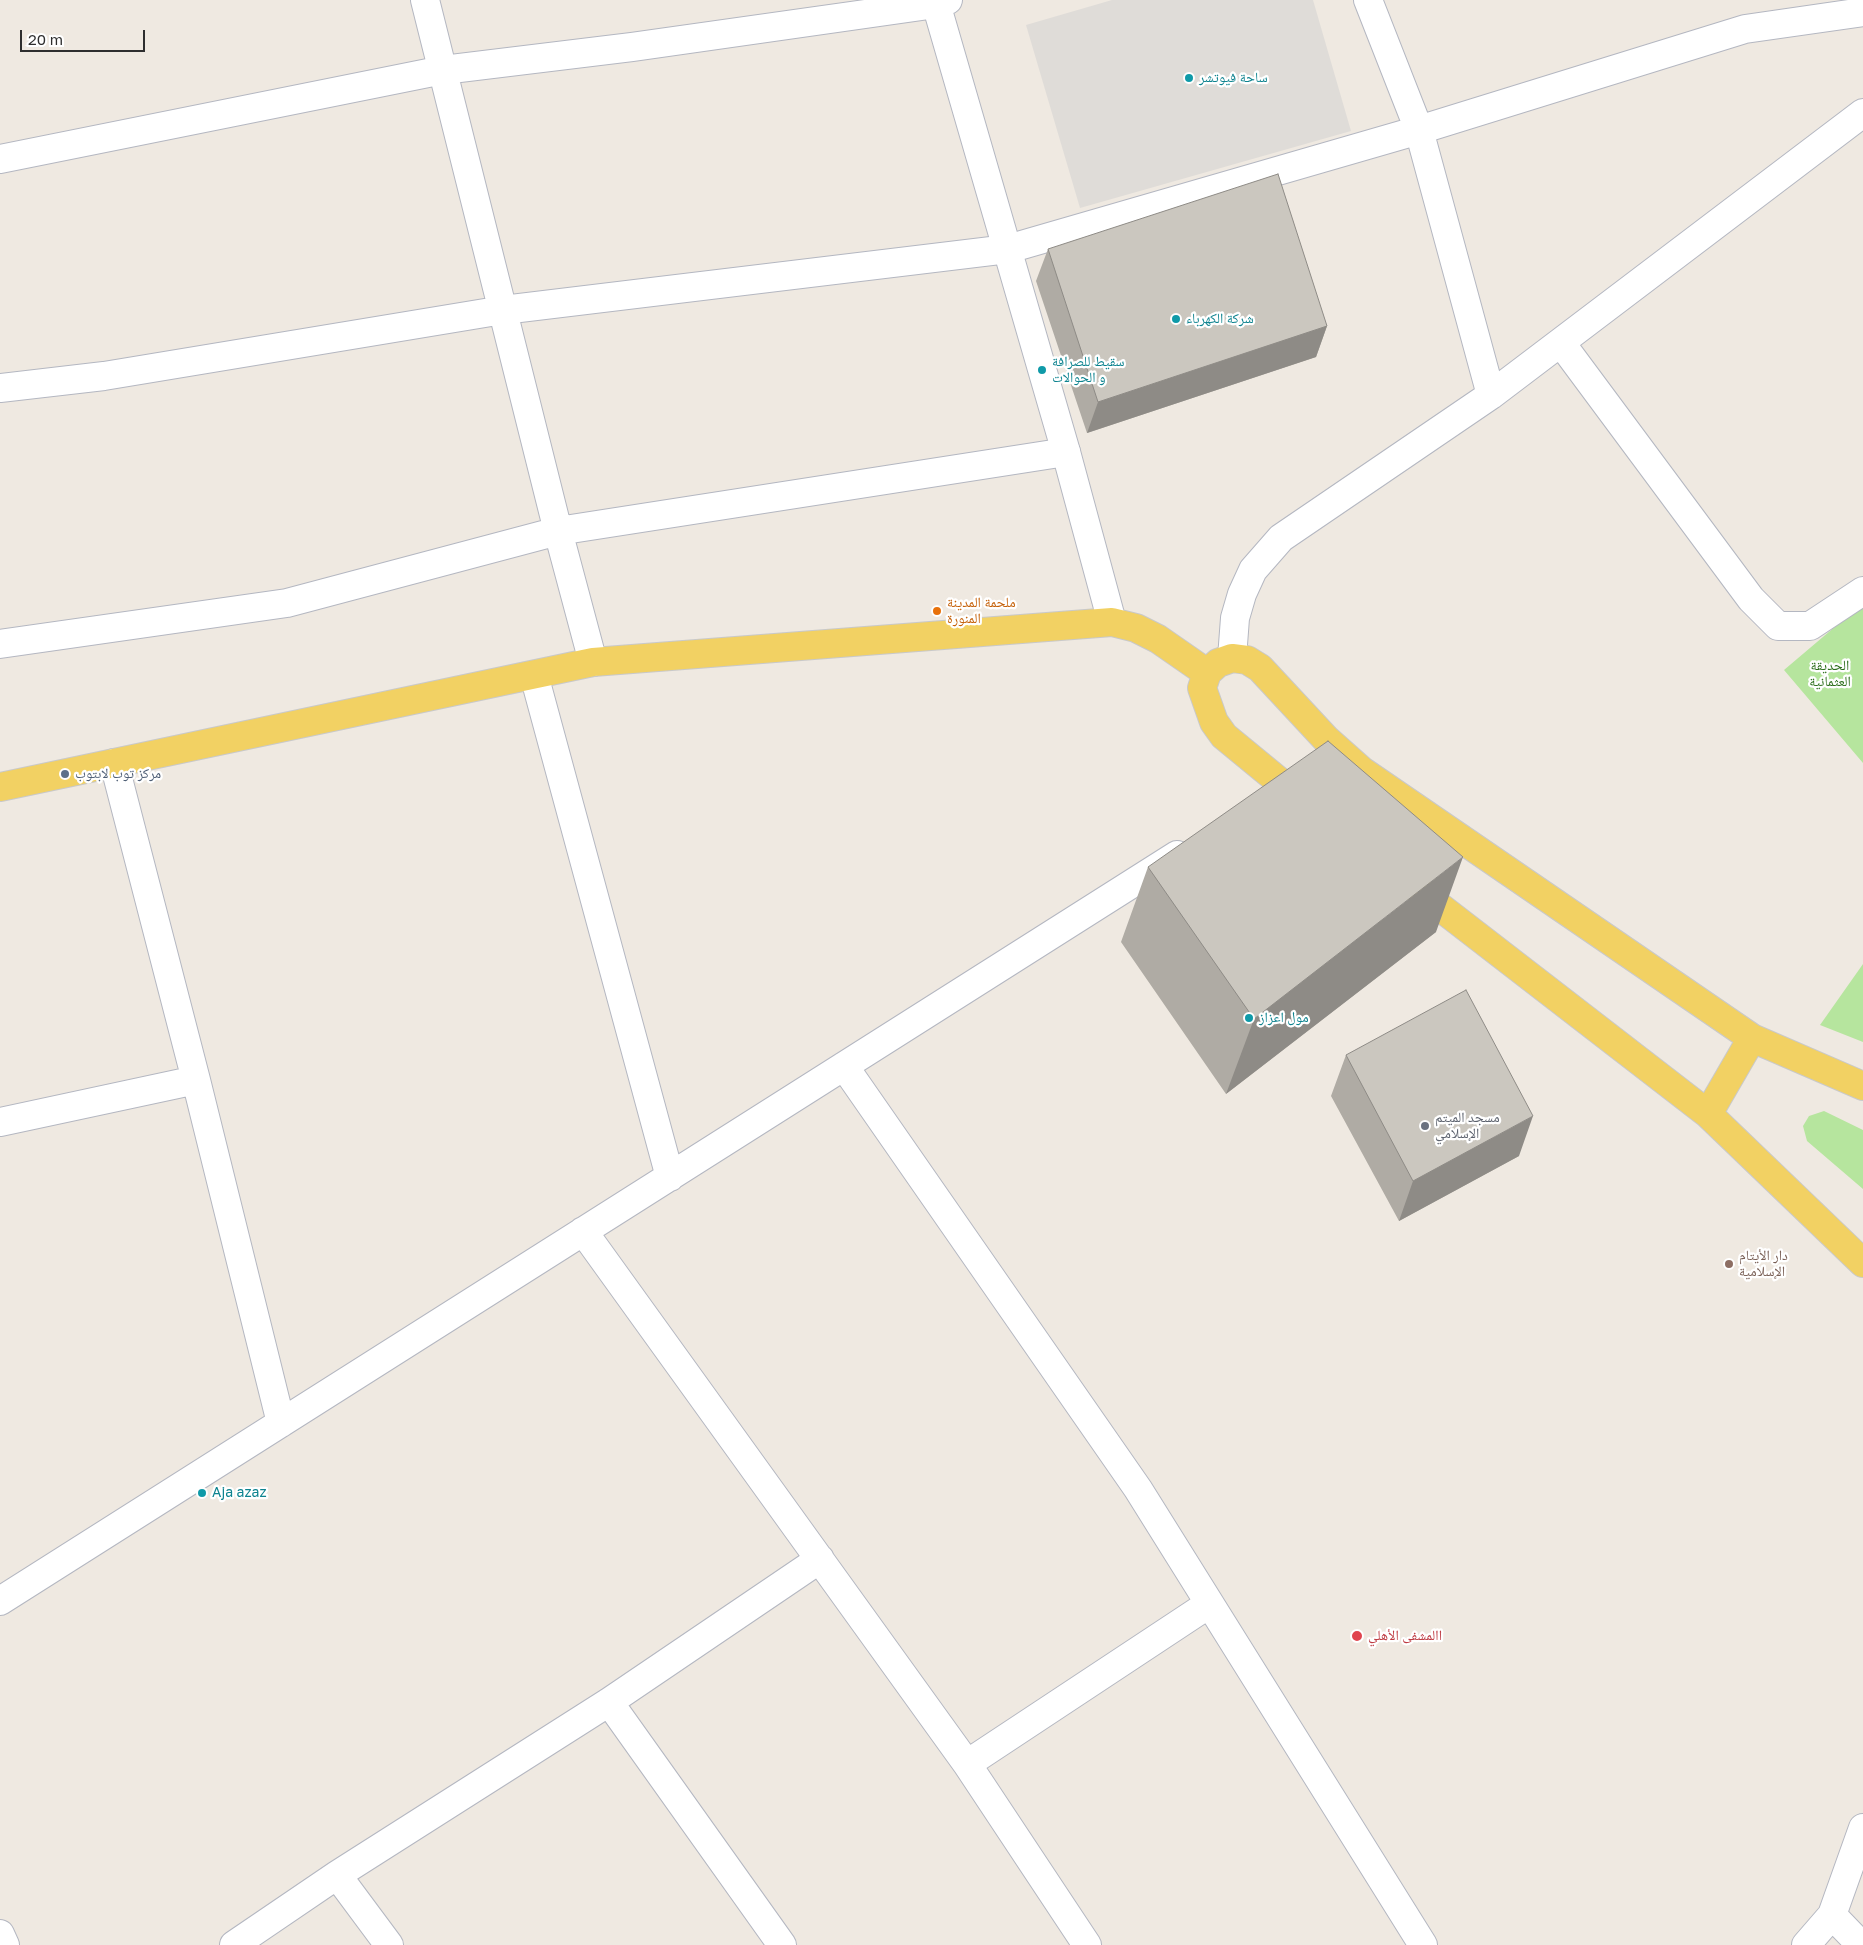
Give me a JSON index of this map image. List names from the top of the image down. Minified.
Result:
{"parks":["الحديقة العثمانية"],"places":["ساحة فيوتشر","شركة الكهرباء","سقيط للصرافة و الحوالات","ملحمة المدينة المنورة","مركز توب لابتوب","مول اعزاز","مسجد الميتم الإسلامي","دار الأيتام الإسلامية","Aja azaz","االمشفى الأهلي"],"scale_bar":"20 m"}
